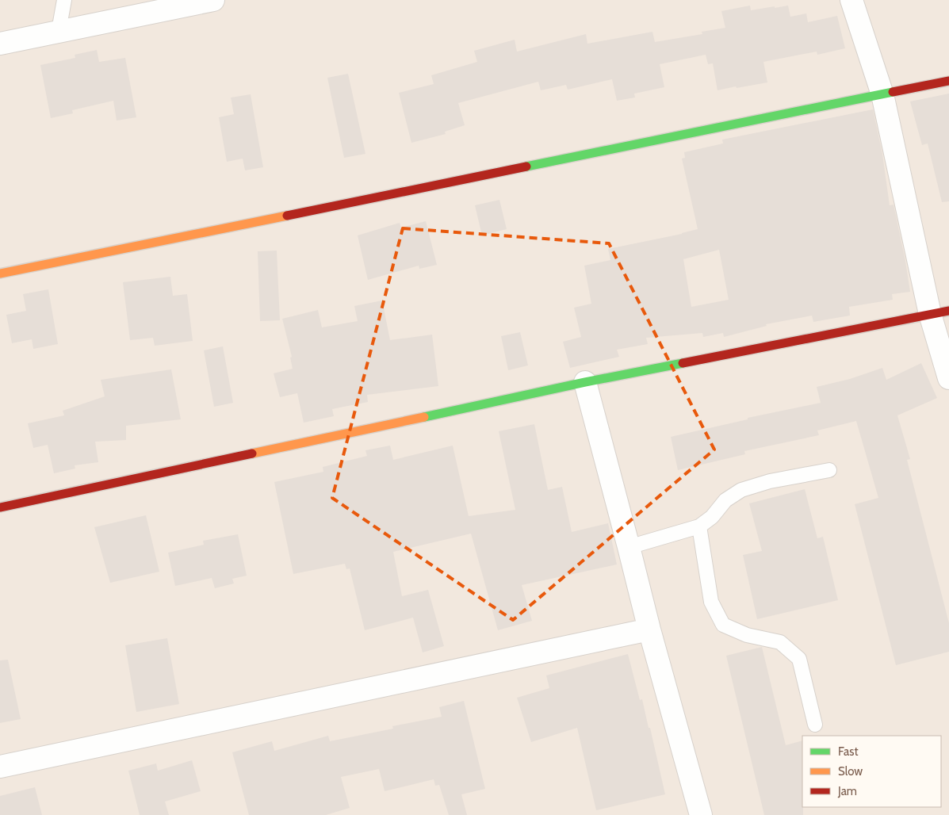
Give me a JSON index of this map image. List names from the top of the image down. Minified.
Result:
{"legend":["Fast","Slow","Jam"]}
